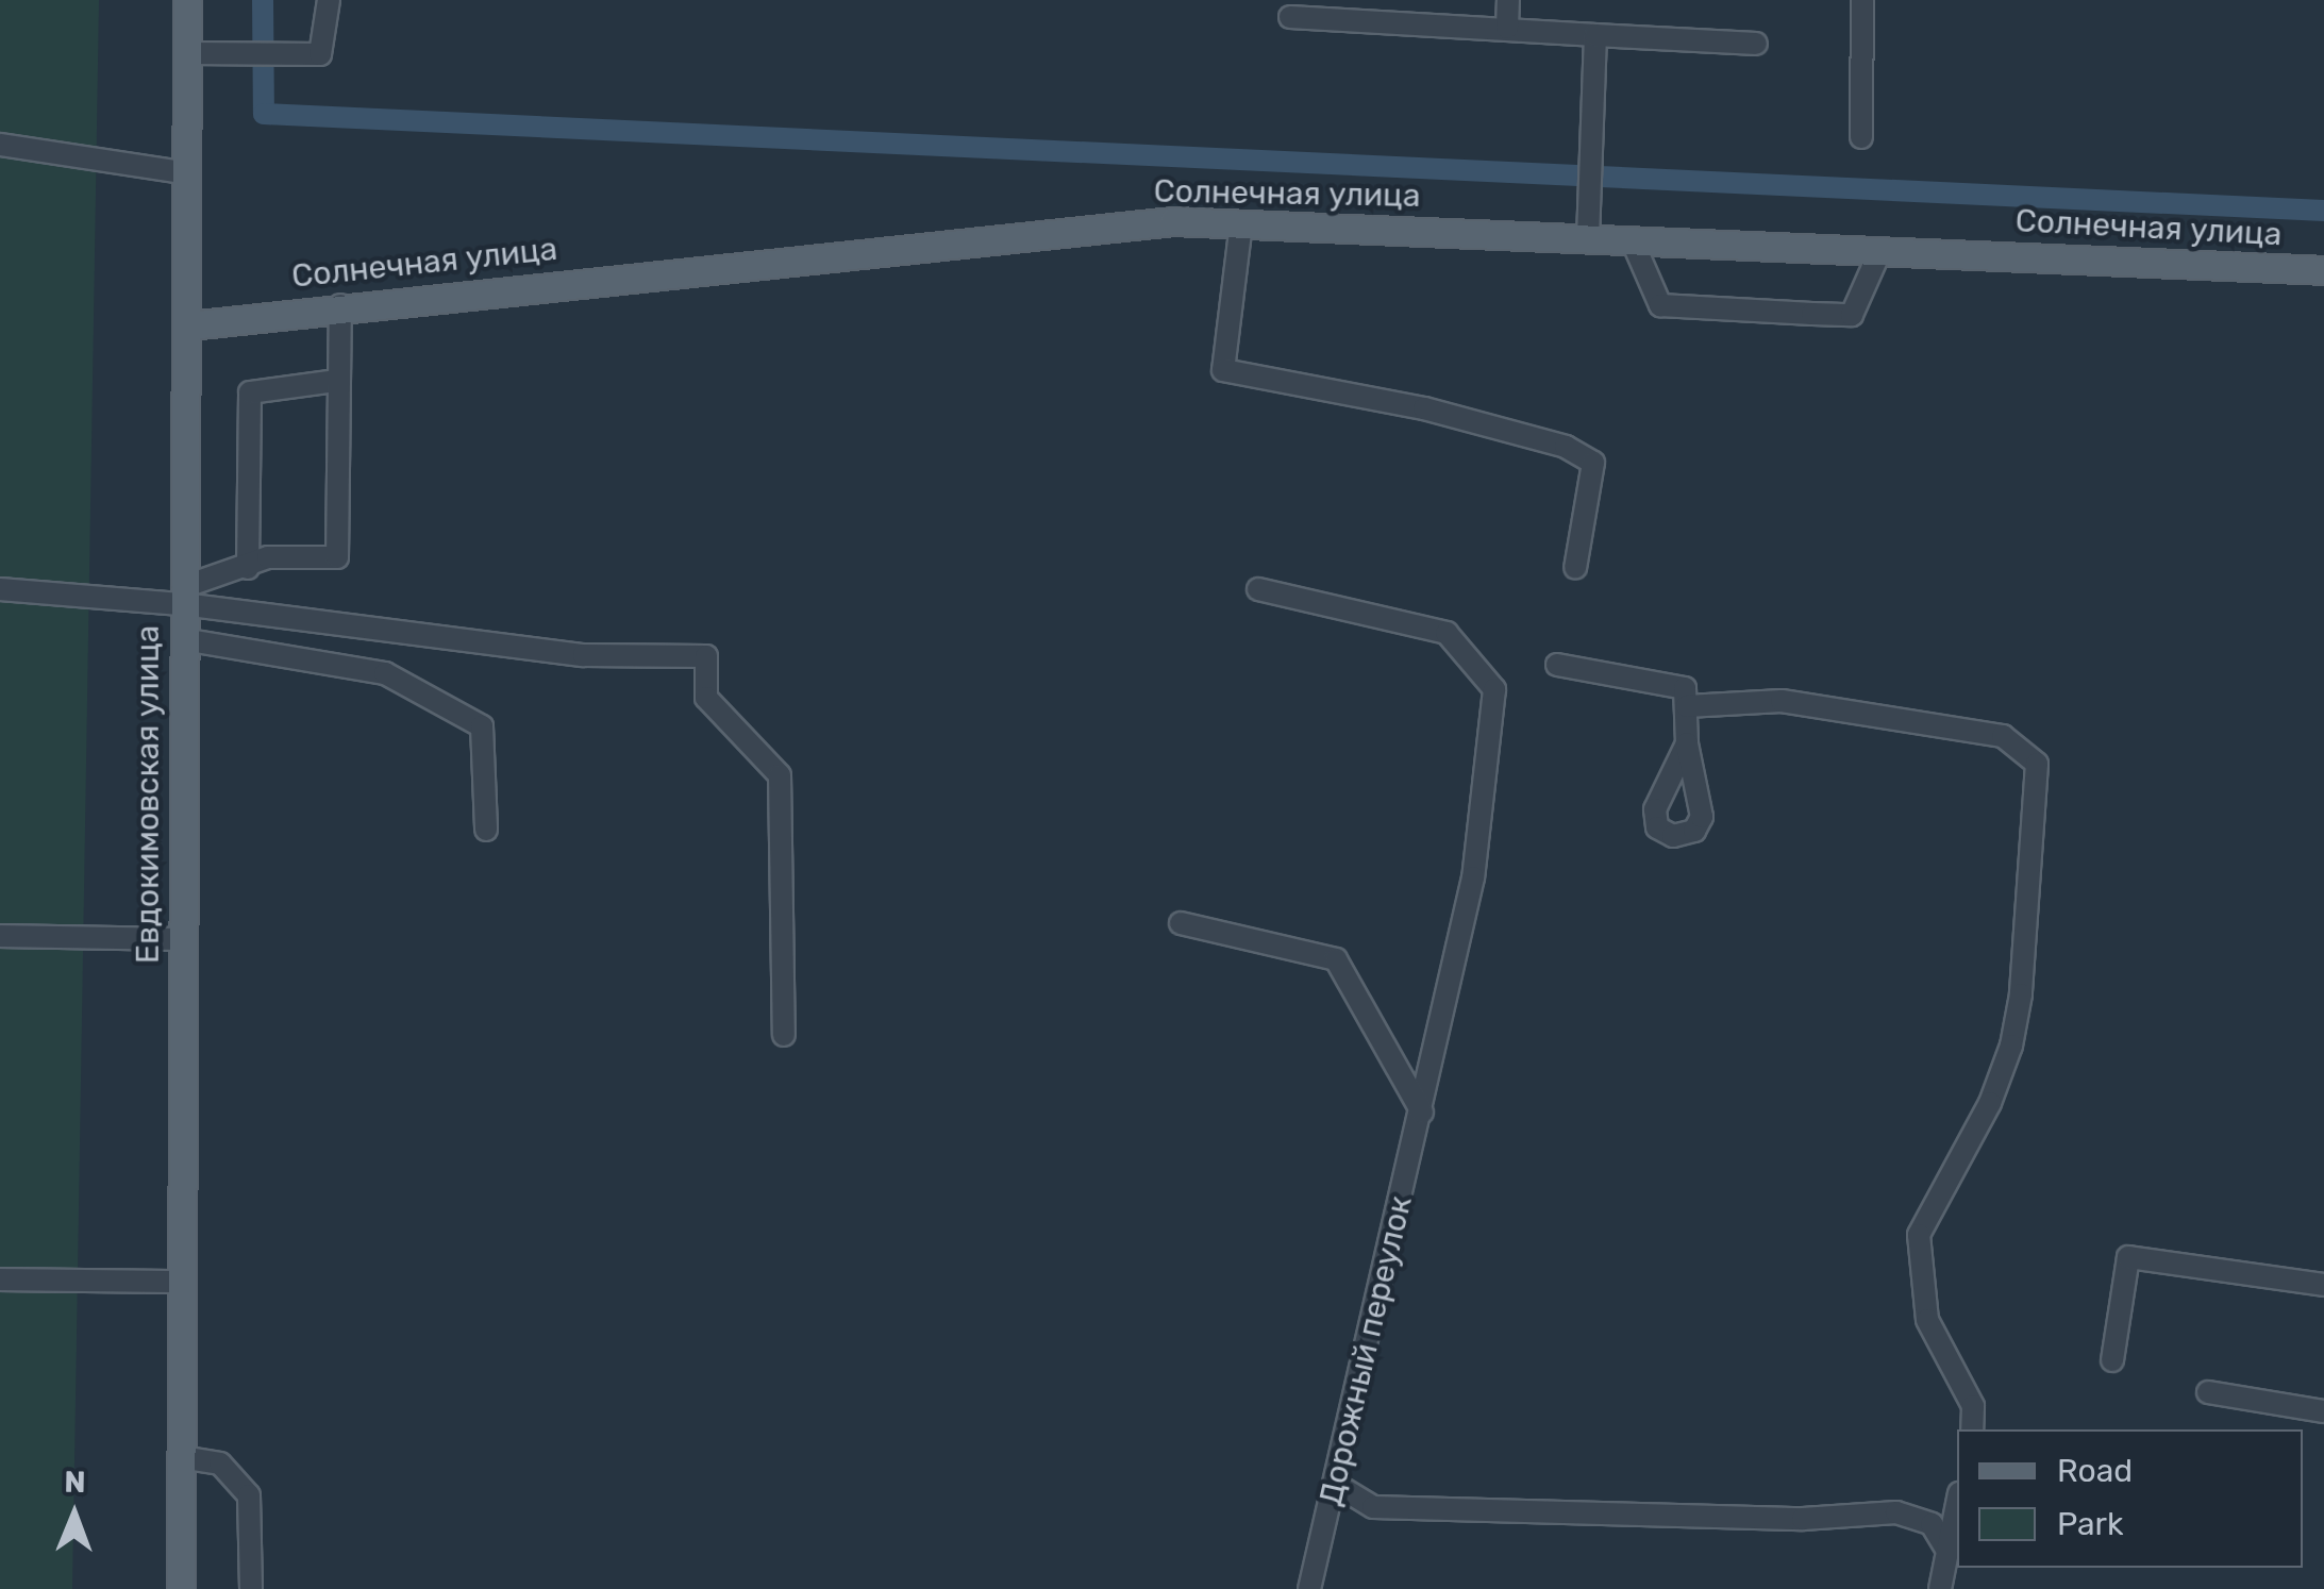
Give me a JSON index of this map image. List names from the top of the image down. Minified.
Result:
{"streets":{"main road":["Солнечная улица","Евдокимовская улица"],"street":["Дорожный переулок"]},"crossings":[["Солнечная улица","Евдокимовская улица"]],"legend":["Road","Park"],"north":"top"}
